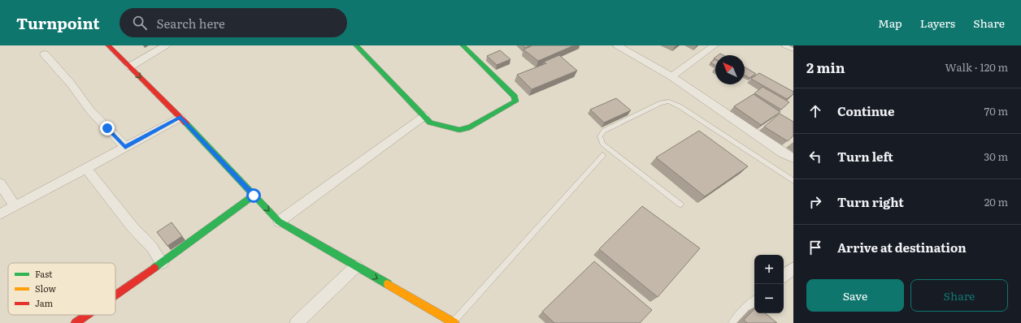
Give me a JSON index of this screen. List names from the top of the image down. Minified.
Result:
{"legend":["Fast","Slow","Jam"],"north":"top left","page":{"header":"Turnpoint","search":"Search here","nav":["Map","Layers","Share"],"heading":["2 min","Walk · 120 m"],"list":[["Continue","70 m"],["Turn left","30 m"],["Turn right","20 m"],"Arrive at destination"],"map_buttons":["+","−"],"buttons":["Save","Share"]}}
